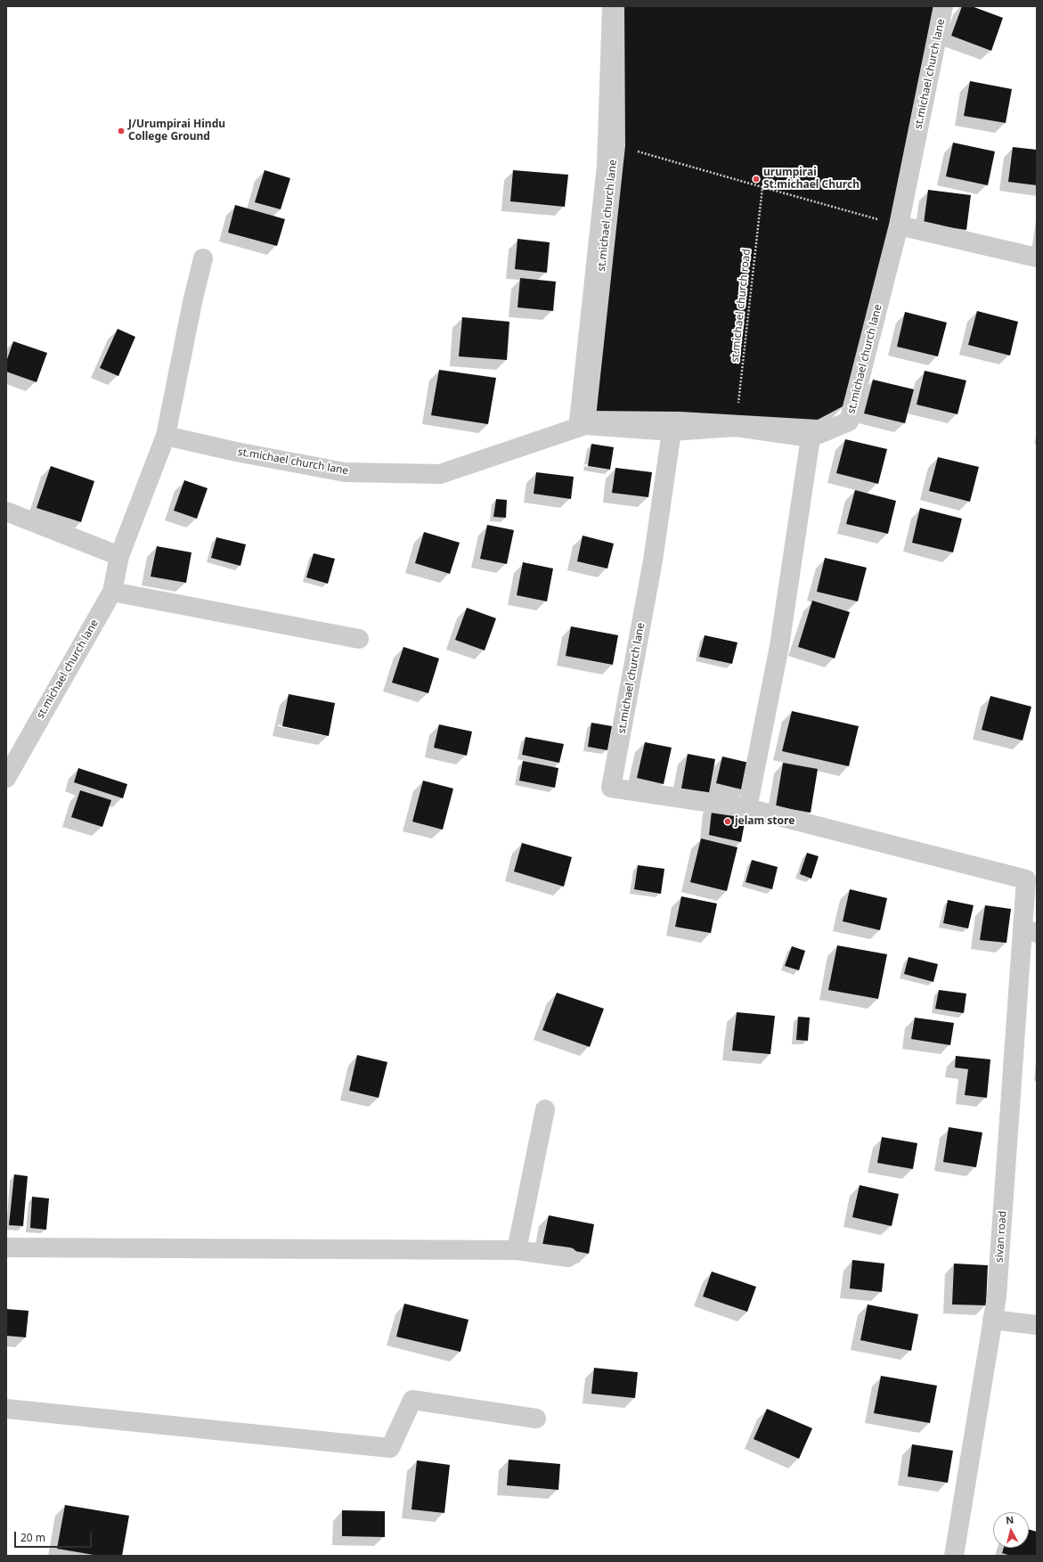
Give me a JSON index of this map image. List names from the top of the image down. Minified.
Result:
{"streets":{"street":["st.michael church lane","sivan road"],"path":["st.michael church road"]},"crossings":[["st.michael church lane","st.michael church road"],["st.michael church lane","sivan road"]],"places":["J/Urumpirai Hindu College Ground","urumpirai St.michael Church","jelam store"],"scale_bar":"20 m","north":"top"}
